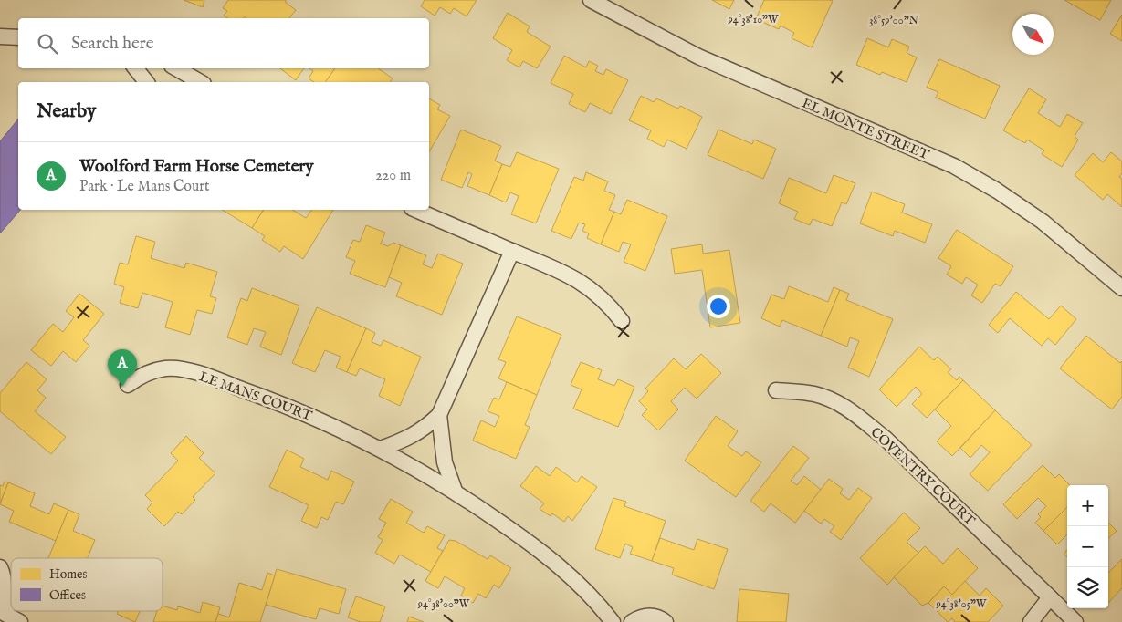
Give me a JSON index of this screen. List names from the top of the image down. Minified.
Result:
{"streets":{"street":["EL MONTE STREET","LE MANS COURT","COVENTRY COURT"]},"legend":["Homes","Offices"],"north":"bottom right","page":{"search":"Search here","heading":"Nearby","list":[{"mark":"A","name":"Woolford Farm Horse Cemetery","note":"Park · Le Mans Court","value":"220 m"}],"pins":"A","map_buttons":["+","−"]},"coordinates":["94°38'10\"W","38°59'00\"N","94°38'00\"W","94°38'05\"W"]}
